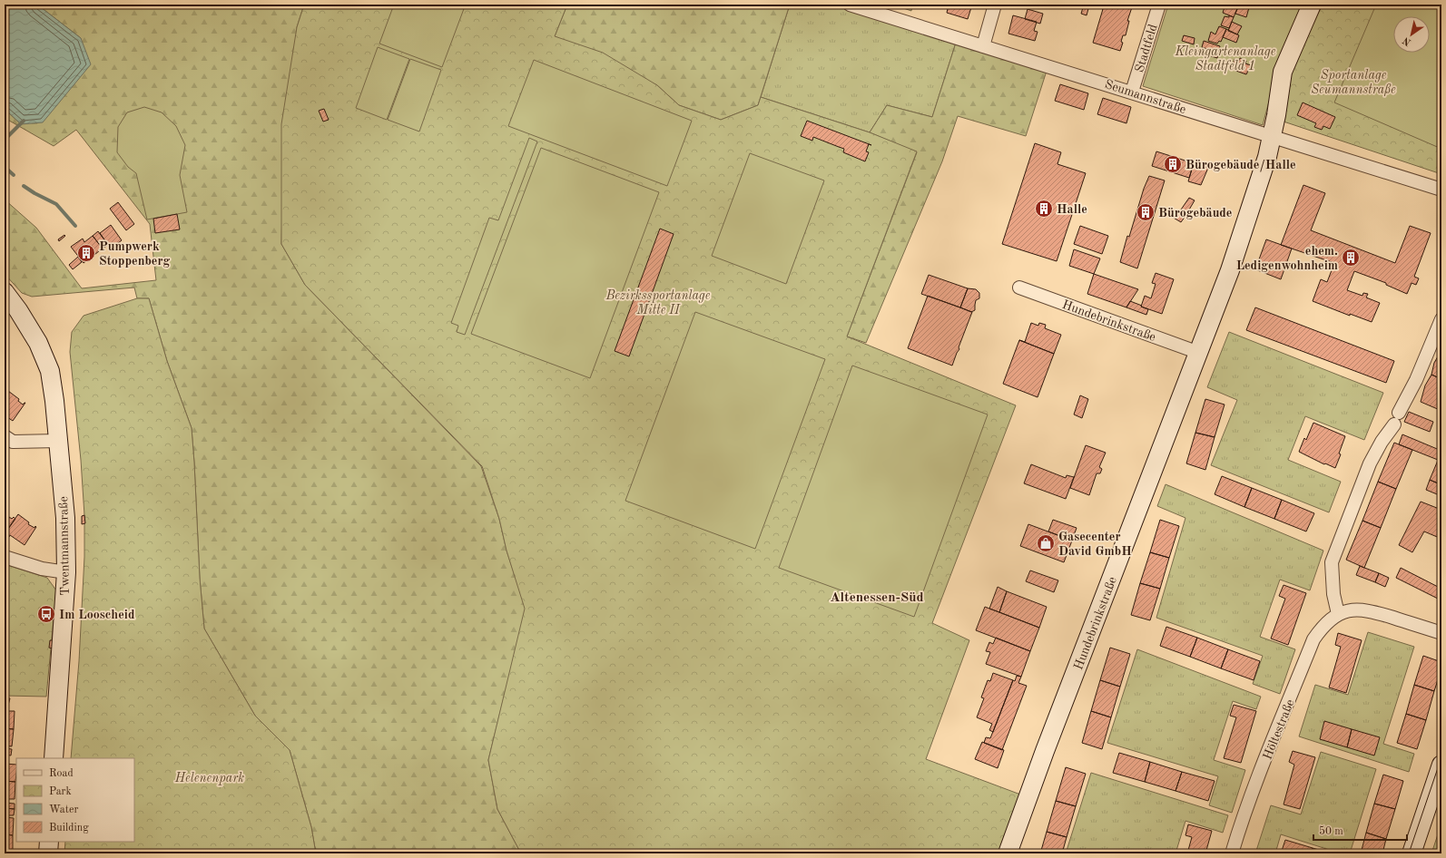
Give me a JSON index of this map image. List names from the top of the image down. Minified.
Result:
{"streets":{"street":["Stadtfeld","Seumannstraße","Hundebrinkstraße","Twentmannstraße","Höltestraße"]},"crossings":[["Stadtfeld","Seumannstraße"],["Seumannstraße","Hundebrinkstraße"]],"districts":["Altenessen-Süd"],"parks":["Kleingartenanlage Stadtfeld 1","Sportanlage Seumannstraße","Bezirkssportanlage Mitte II","Helenenpark"],"places":{"building":["Bürogebäude/Halle","Halle","Bürogebäude","Pumpwerk Stoppenberg","ehem. Ledigenwohnheim"],"shop":["Gasecenter David GmbH"],"bus stop":["Im Looscheid"]},"legend":["Road","Park","Water","Building"],"scale_bar":"50 m","north":"bottom left"}
